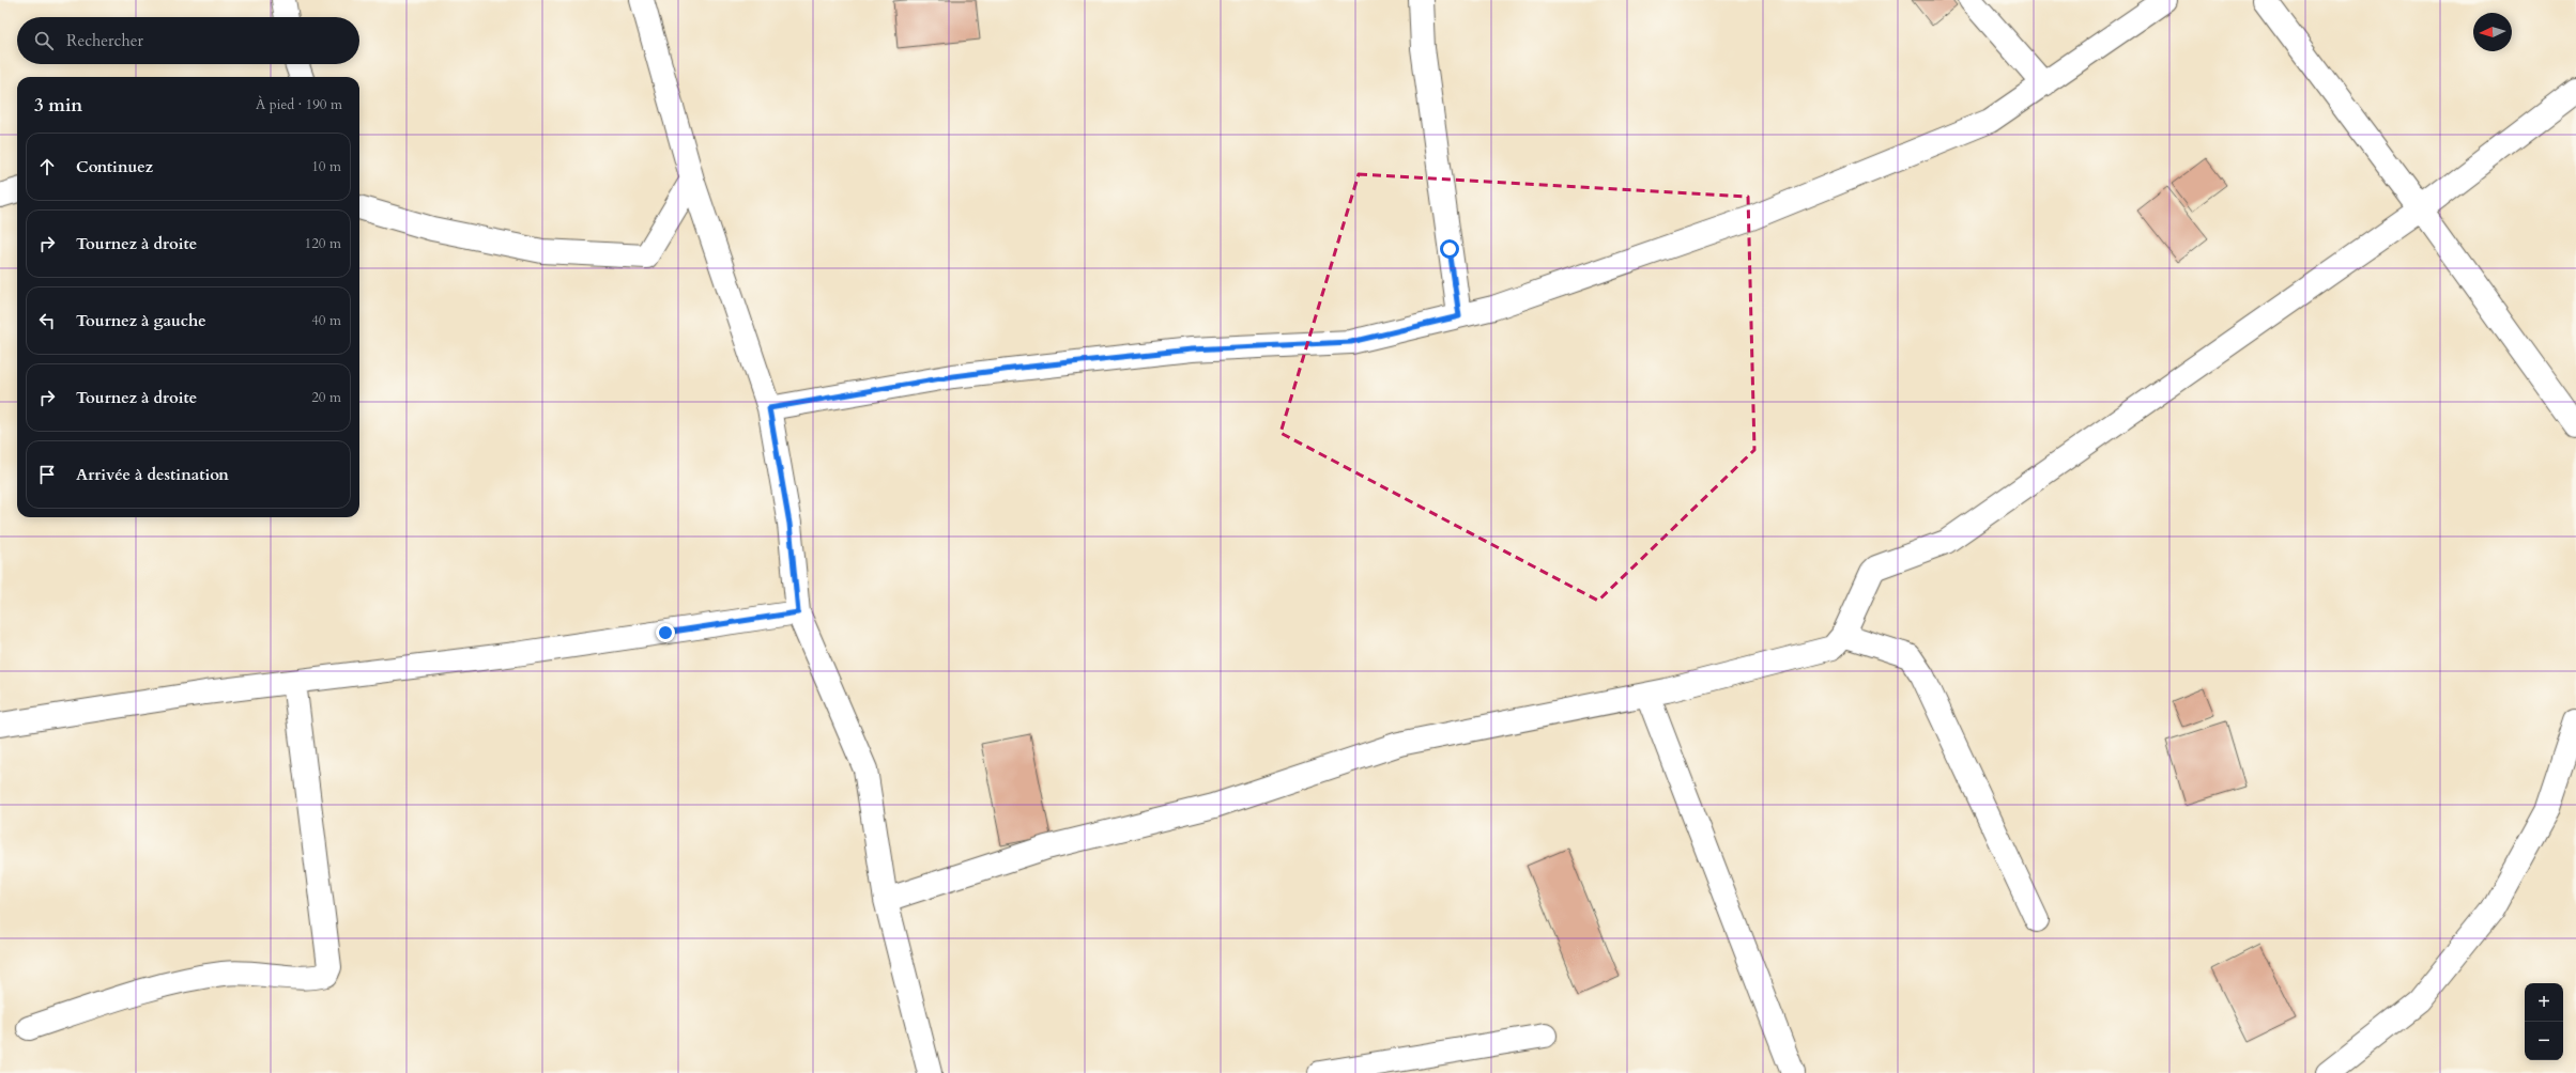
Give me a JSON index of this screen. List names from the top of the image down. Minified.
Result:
{"north":"left","page":{"search":"Rechercher","heading":["3 min","À pied · 190 m"],"list":[["Continuez","10 m"],["Tournez à droite","120 m"],["Tournez à gauche","40 m"],["Tournez à droite","20 m"],"Arrivée à destination"],"map_buttons":["+","−"]}}
